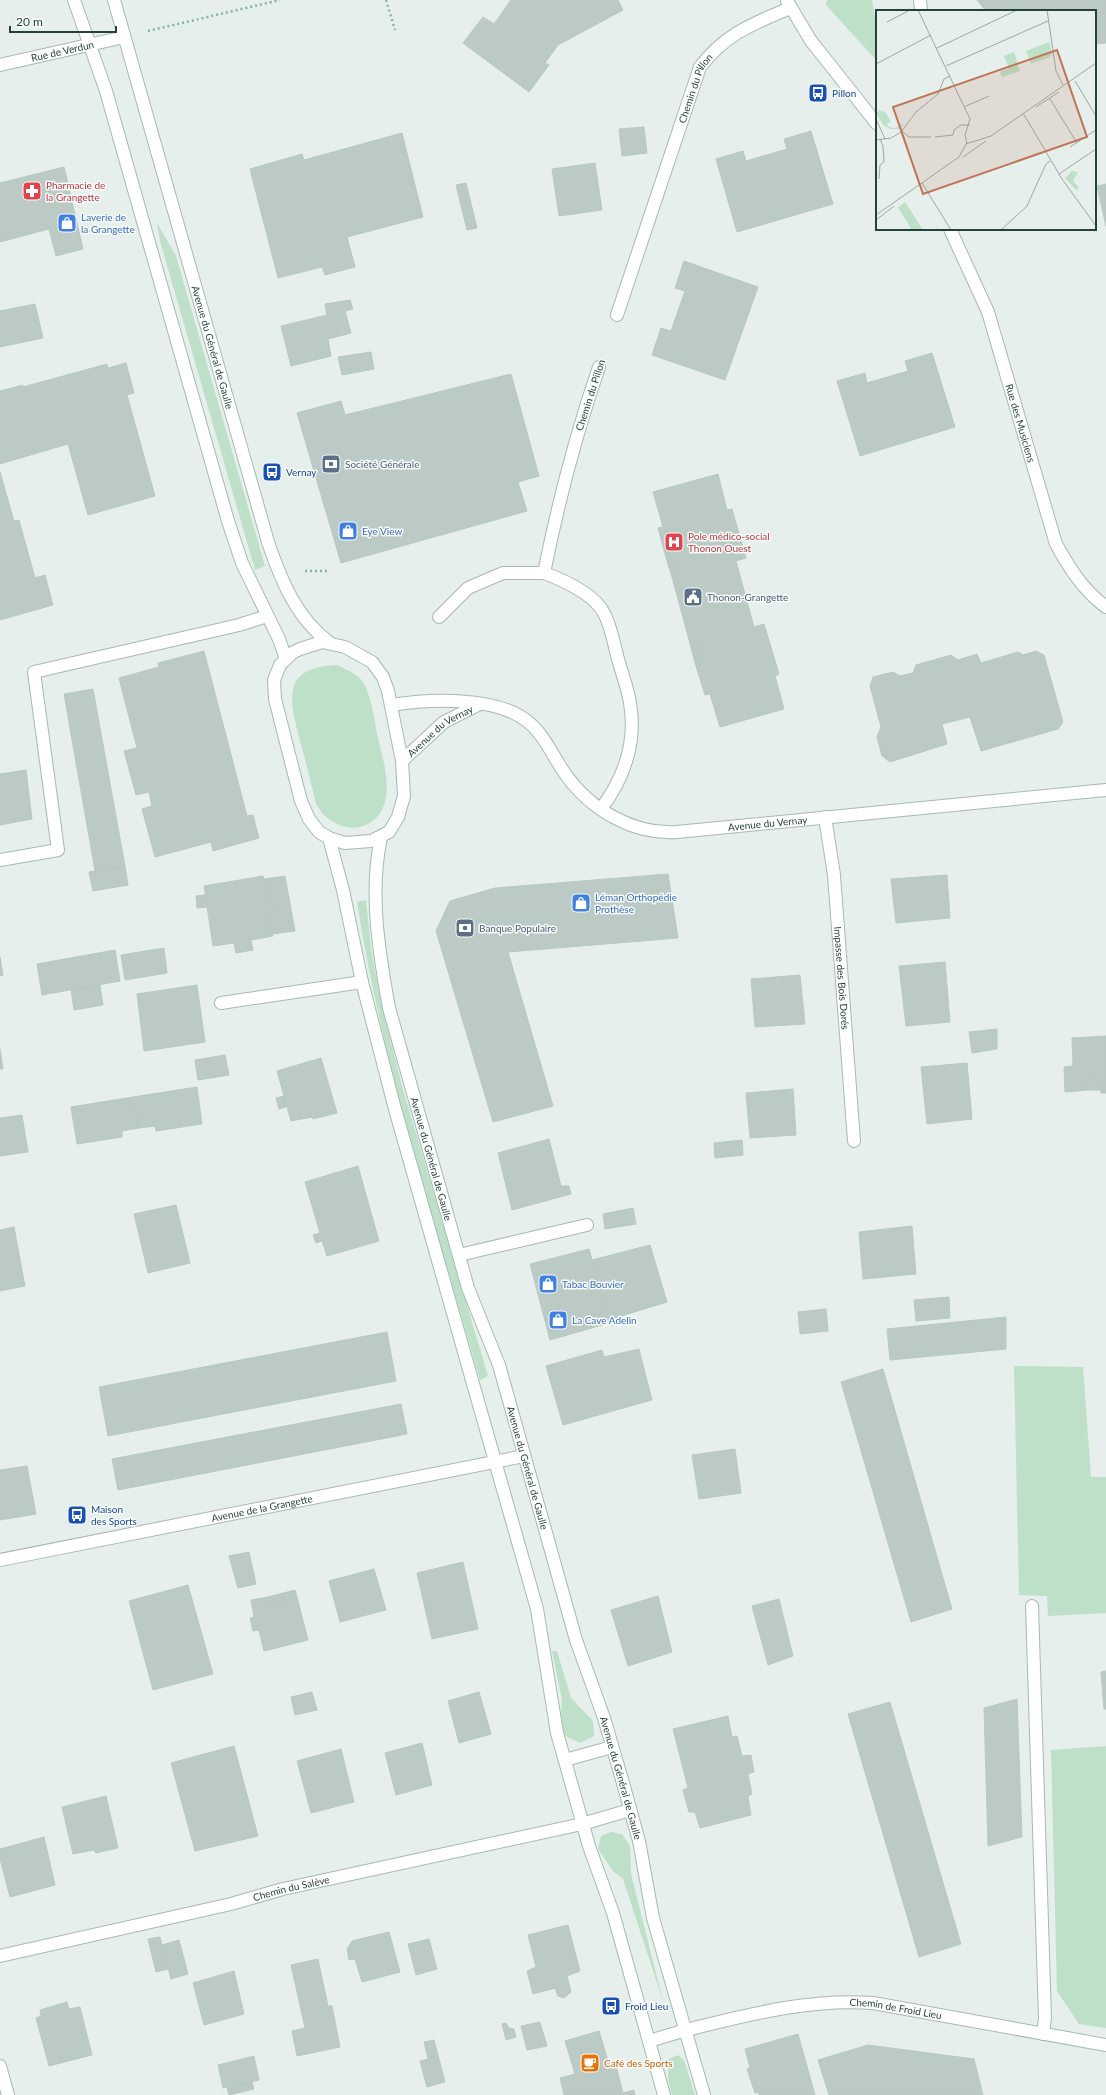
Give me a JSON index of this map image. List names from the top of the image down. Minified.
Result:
{"streets":{"main road":["Rue de Verdun","Chemin du Pillon","Avenue du Général de Gaulle","Rue des Musiciens","Avenue du Vernay","Impasse des Bois Dorés","Avenue de la Grangette","Chemin du Salève","Chemin de Froid Lieu"]},"crossings":[["Rue de Verdun","Avenue du Général de Gaulle"],["Avenue du Général de Gaulle","Avenue du Vernay"],["Avenue du Général de Gaulle","Avenue de la Grangette"],["Avenue du Général de Gaulle","Chemin du Salève"],["Avenue du Général de Gaulle","Chemin de Froid Lieu"],["Avenue du Vernay","Impasse des Bois Dorés"]],"places":{"bus stop":["Pillon","Vernay","Maison des Sports","Froid Lieu"],"pharmacy":["Pharmacie de la Grangette"],"shop":["Laverie de la Grangette","Eye View","Léman Orthopédie Prothèse","Tabac Bouvier","La Cave Adelin"],"bank":["Société Générale","Banque Populaire"],"hospital":["Pole médico-social Thonon Ouest"],"public building":["Thonon-Grangette"],"cafe":["Café des Sports"]},"scale_bar":"20 m"}
